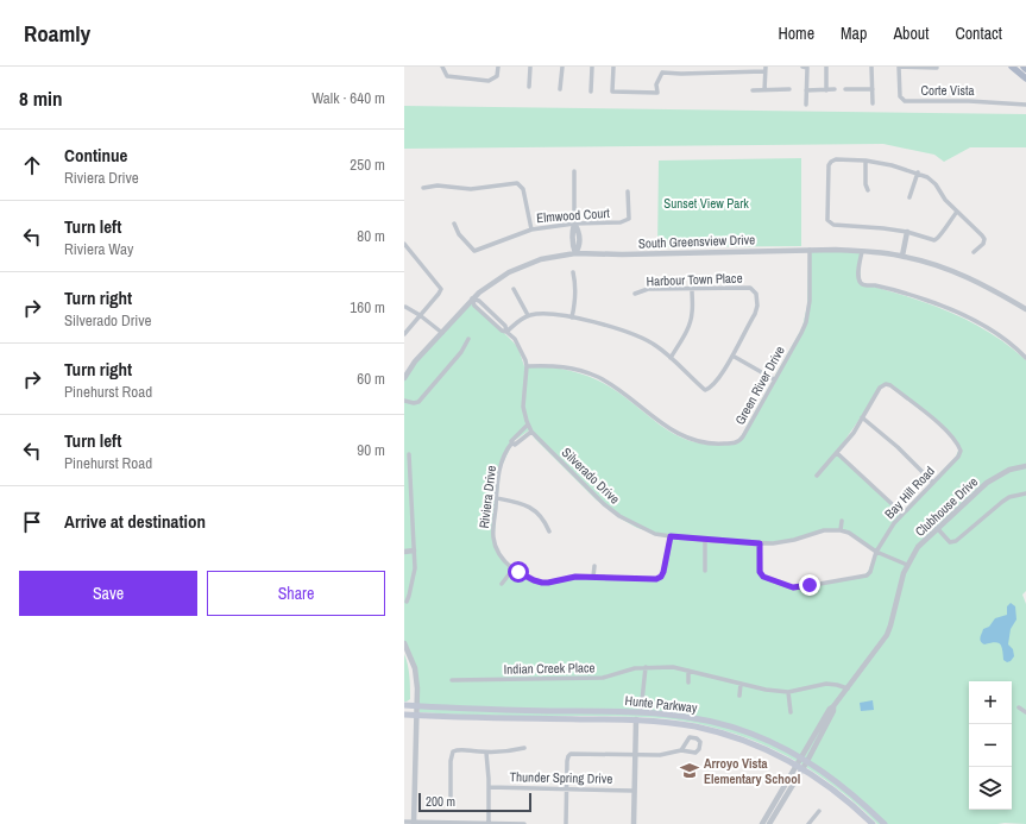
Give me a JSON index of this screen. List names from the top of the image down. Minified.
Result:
{"streets":{"main road":["Hunte Parkway"],"street":["Corte Vista","Elmwood Court","South Greensview Drive","Harbour Town Place","Green River Drive","Silverado Drive","Bay Hill Road","Riviera Drive","Clubhouse Drive","Indian Creek Place","Thunder Spring Drive"]},"crossings":[["South Greensview Drive","Green River Drive"],["South Greensview Drive","Silverado Drive"],["Green River Drive","Silverado Drive"],["Silverado Drive","Bay Hill Road"],["Silverado Drive","Riviera Drive"],["Clubhouse Drive","Indian Creek Place"],["Clubhouse Drive","Hunte Parkway"]],"parks":["Sunset View Park"],"places":{"school or university":["Arroyo Vista Elementary School"]},"scale_bar":"200 m","page":{"header":"Roamly","nav":["Home","Map","About","Contact"],"heading":["8 min","Walk · 640 m"],"list":[["Continue","Riviera Drive","250 m"],["Turn left","Riviera Way","80 m"],["Turn right","Silverado Drive","160 m"],["Turn right","Pinehurst Road","60 m"],["Turn left","Pinehurst Road","90 m"],"Arrive at destination"],"buttons":["Save","Share"],"map_buttons":["+","−"],"scale":"200 m"}}
